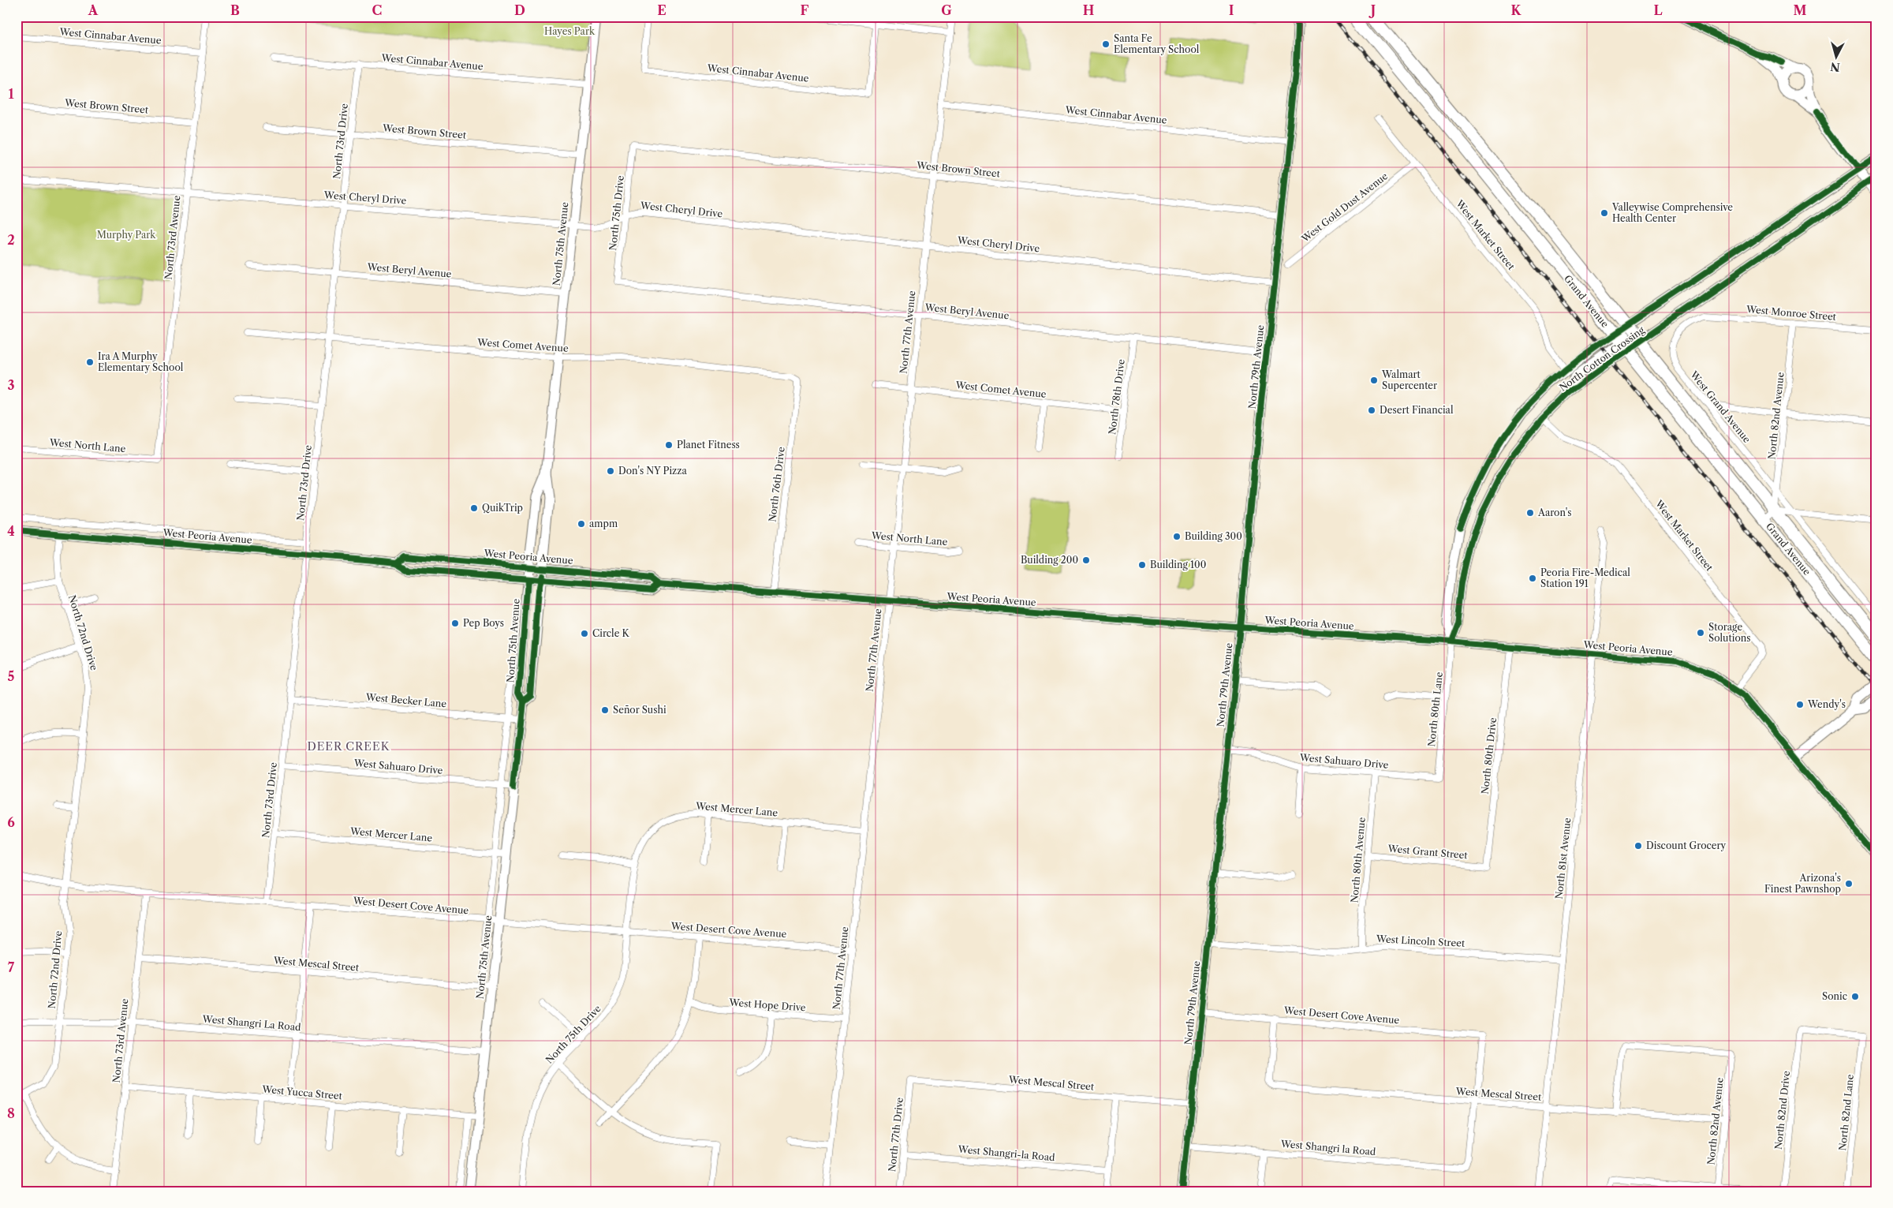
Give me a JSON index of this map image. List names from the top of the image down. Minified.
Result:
{"streets":{"highway":["Grand Avenue"],"main road":["North 75th Avenue","North Cotton Crossing","North 79th Avenue","West Peoria Avenue"],"street":["West Cinnabar Avenue","West Brown Street","North 73rd Drive","West Cheryl Drive","West Gold Dust Avenue","North 75th Drive","West Market Street","North 73rd Avenue","West Beryl Avenue","West Monroe Street","North 77th Avenue","West Comet Avenue","North 78th Drive","West Grand Avenue","North 82nd Avenue","West North Lane","North 76th Drive","North 72nd Drive","West Becker Lane","North 80th Lane","North 80th Drive","West Sahuaro Drive","West Mercer Lane","West Grant Street","North 81st Avenue","North 80th Avenue","West Desert Cove Avenue","West Lincoln Street","West Mescal Street","West Hope Drive","West Shangri La Road","West Yucca Street","North 82nd Drive","North 82nd Lane","North 77th Drive","West Shangri la Road","West Shangri-la Road"]},"crossings":[["West Cinnabar Avenue","North 73rd Drive"],["West Cinnabar Avenue","North 73rd Avenue"],["West Cinnabar Avenue","North 75th Avenue"],["West Cinnabar Avenue","North 77th Avenue"],["West Cinnabar Avenue","North 79th Avenue"],["West Brown Street","North 73rd Drive"],["West Brown Street","North 75th Drive"],["West Brown Street","North 73rd Avenue"],["West Brown Street","North 75th Avenue"],["West Brown Street","North 77th Avenue"],["West Brown Street","North 79th Avenue"],["North 73rd Drive","West Cheryl Drive"],["North 73rd Drive","West Beryl Avenue"],["North 73rd Drive","West Comet Avenue"],["North 73rd Drive","West Peoria Avenue"],["North 73rd Drive","West Becker Lane"],["North 73rd Drive","West Sahuaro Drive"],["North 73rd Drive","West Mercer Lane"],["North 73rd Drive","West Desert Cove Avenue"],["West Cheryl Drive","North 75th Drive"],["West Cheryl Drive","North 73rd Avenue"],["West Cheryl Drive","North 75th Avenue"],["West Cheryl Drive","North 77th Avenue"],["West Cheryl Drive","North 79th Avenue"],["West Gold Dust Avenue","West Market Street"],["North 75th Drive","West Beryl Avenue"],["North 75th Drive","West Mercer Lane"],["North 75th Drive","West Desert Cove Avenue"],["West Market Street","North Cotton Crossing"],["West Market Street","West Peoria Avenue"],["North 73rd Avenue","West North Lane"],["North 73rd Avenue","West Desert Cove Avenue"],["North 73rd Avenue","West Mescal Street"],["North 73rd Avenue","West Shangri La Road"],["North 73rd Avenue","West Yucca Street"],["North 75th Avenue","West Beryl Avenue"],["North 75th Avenue","West Comet Avenue"],["North 75th Avenue","West Peoria Avenue"],["North 75th Avenue","West Becker Lane"],["North 75th Avenue","West Sahuaro Drive"],["North 75th Avenue","West Mercer Lane"],["North 75th Avenue","West Desert Cove Avenue"],["North 75th Avenue","West Mescal Street"],["North 75th Avenue","West Shangri La Road"],["North 75th Avenue","West Yucca Street"],["West Beryl Avenue","North 77th Avenue"],["West Beryl Avenue","North 79th Avenue"],["West Beryl Avenue","North 78th Drive"],["Grand Avenue","North Cotton Crossing"],["Grand Avenue","North 82nd Avenue"],["West Monroe Street","West Grand Avenue"],["West Monroe Street","North 82nd Avenue"],["North 77th Avenue","West Comet Avenue"],["North 77th Avenue","West North Lane"],["North 77th Avenue","West Peoria Avenue"],["North 77th Avenue","West Mercer Lane"],["North 77th Avenue","West Desert Cove Avenue"],["North 77th Avenue","West Hope Drive"],["West Comet Avenue","North 78th Drive"],["West Comet Avenue","North 76th Drive"],["North Cotton Crossing","West Peoria Avenue"],["North Cotton Crossing","North 80th Lane"],["North 79th Avenue","West Peoria Avenue"],["North 79th Avenue","West Sahuaro Drive"],["North 79th Avenue","West Desert Cove Avenue"],["North 79th Avenue","West Lincoln Street"],["North 79th Avenue","West Mescal Street"],["North 79th Avenue","West Shangri la Road"],["West Grand Avenue","North 82nd Avenue"],["North 82nd Avenue","West Mescal Street"],["North 76th Drive","West Peoria Avenue"],["West Peoria Avenue","North 72nd Drive"],["West Peoria Avenue","North 80th Lane"],["West Peoria Avenue","North 80th Drive"],["West Peoria Avenue","North 81st Avenue"],["North 72nd Drive","West Desert Cove Avenue"],["North 72nd Drive","West Shangri La Road"],["North 80th Lane","West Sahuaro Drive"],["North 80th Drive","West Grant Street"],["West Sahuaro Drive","North 80th Avenue"],["West Grant Street","North 80th Avenue"],["North 81st Avenue","West Lincoln Street"],["North 81st Avenue","West Mescal Street"],["North 80th Avenue","West Lincoln Street"],["West Desert Cove Avenue","West Mescal Street"],["West Desert Cove Avenue","West Shangri la Road"],["West Mescal Street","North 77th Drive"],["West Mescal Street","West Shangri la Road"],["North 82nd Drive","North 82nd Lane"],["North 77th Drive","West Shangri-la Road"]],"districts":["DEER CREEK"],"parks":["Hayes Park","Murphy Park"],"places":["Santa Fe Elementary School","Valleywise Comprehensive Health Center","Ira A Murphy Elementary School","Walmart Supercenter","Desert Financial","Planet Fitness","Don's NY Pizza","QuikTrip","Aaron's","ampm","Building 300","Building 200","Building 100","Peoria Fire-Medical Station 191","Pep Boys","Storage Solutions","Circle K","Wendy's","Señor Sushi","Discount Grocery","Arizona's Finest Pawnshop","Sonic"],"north":"bottom","grid":{"columns":["A","B","C","D","E","F","G","H","I","J","K","L","M"],"rows":["1","2","3","4","5","6","7","8"]}}
